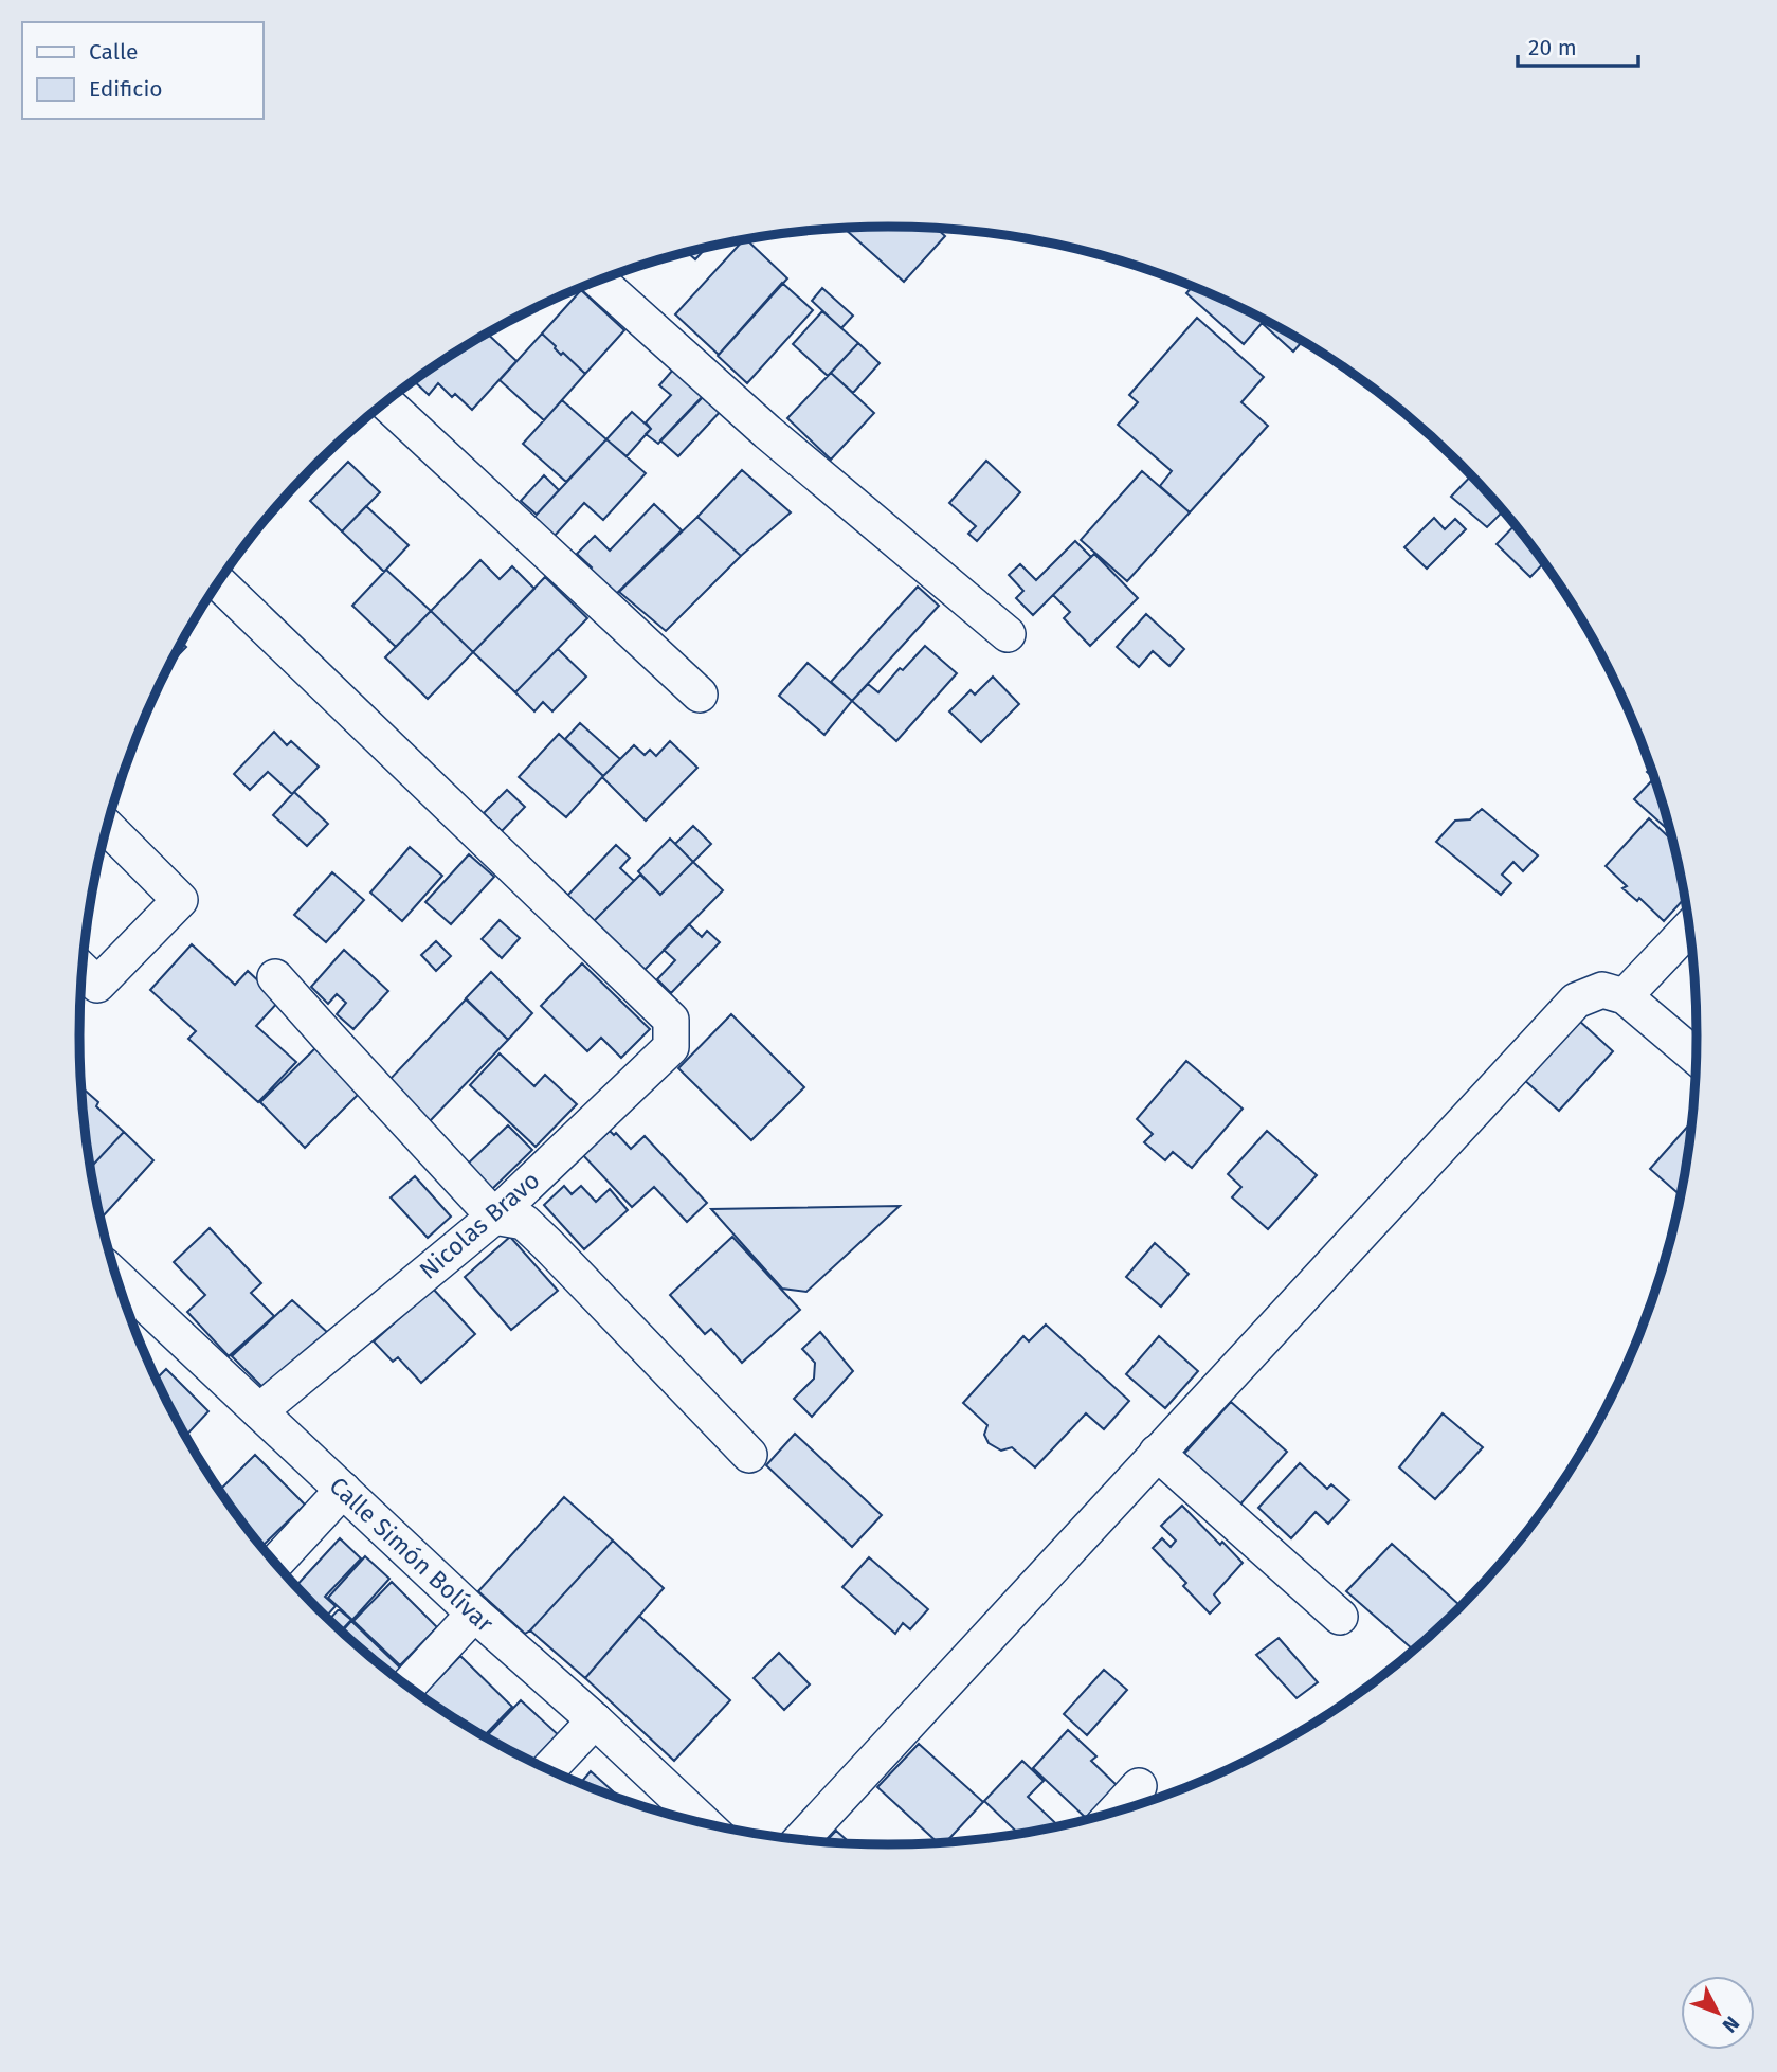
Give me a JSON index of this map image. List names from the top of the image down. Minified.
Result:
{"streets":{"street":["Nicolas Bravo","Calle Simón Bolívar"]},"crossings":[["Nicolas Bravo","Calle Simón Bolívar"]],"legend":["Calle","Edificio"],"scale_bar":"20 m","north":"bottom right"}
